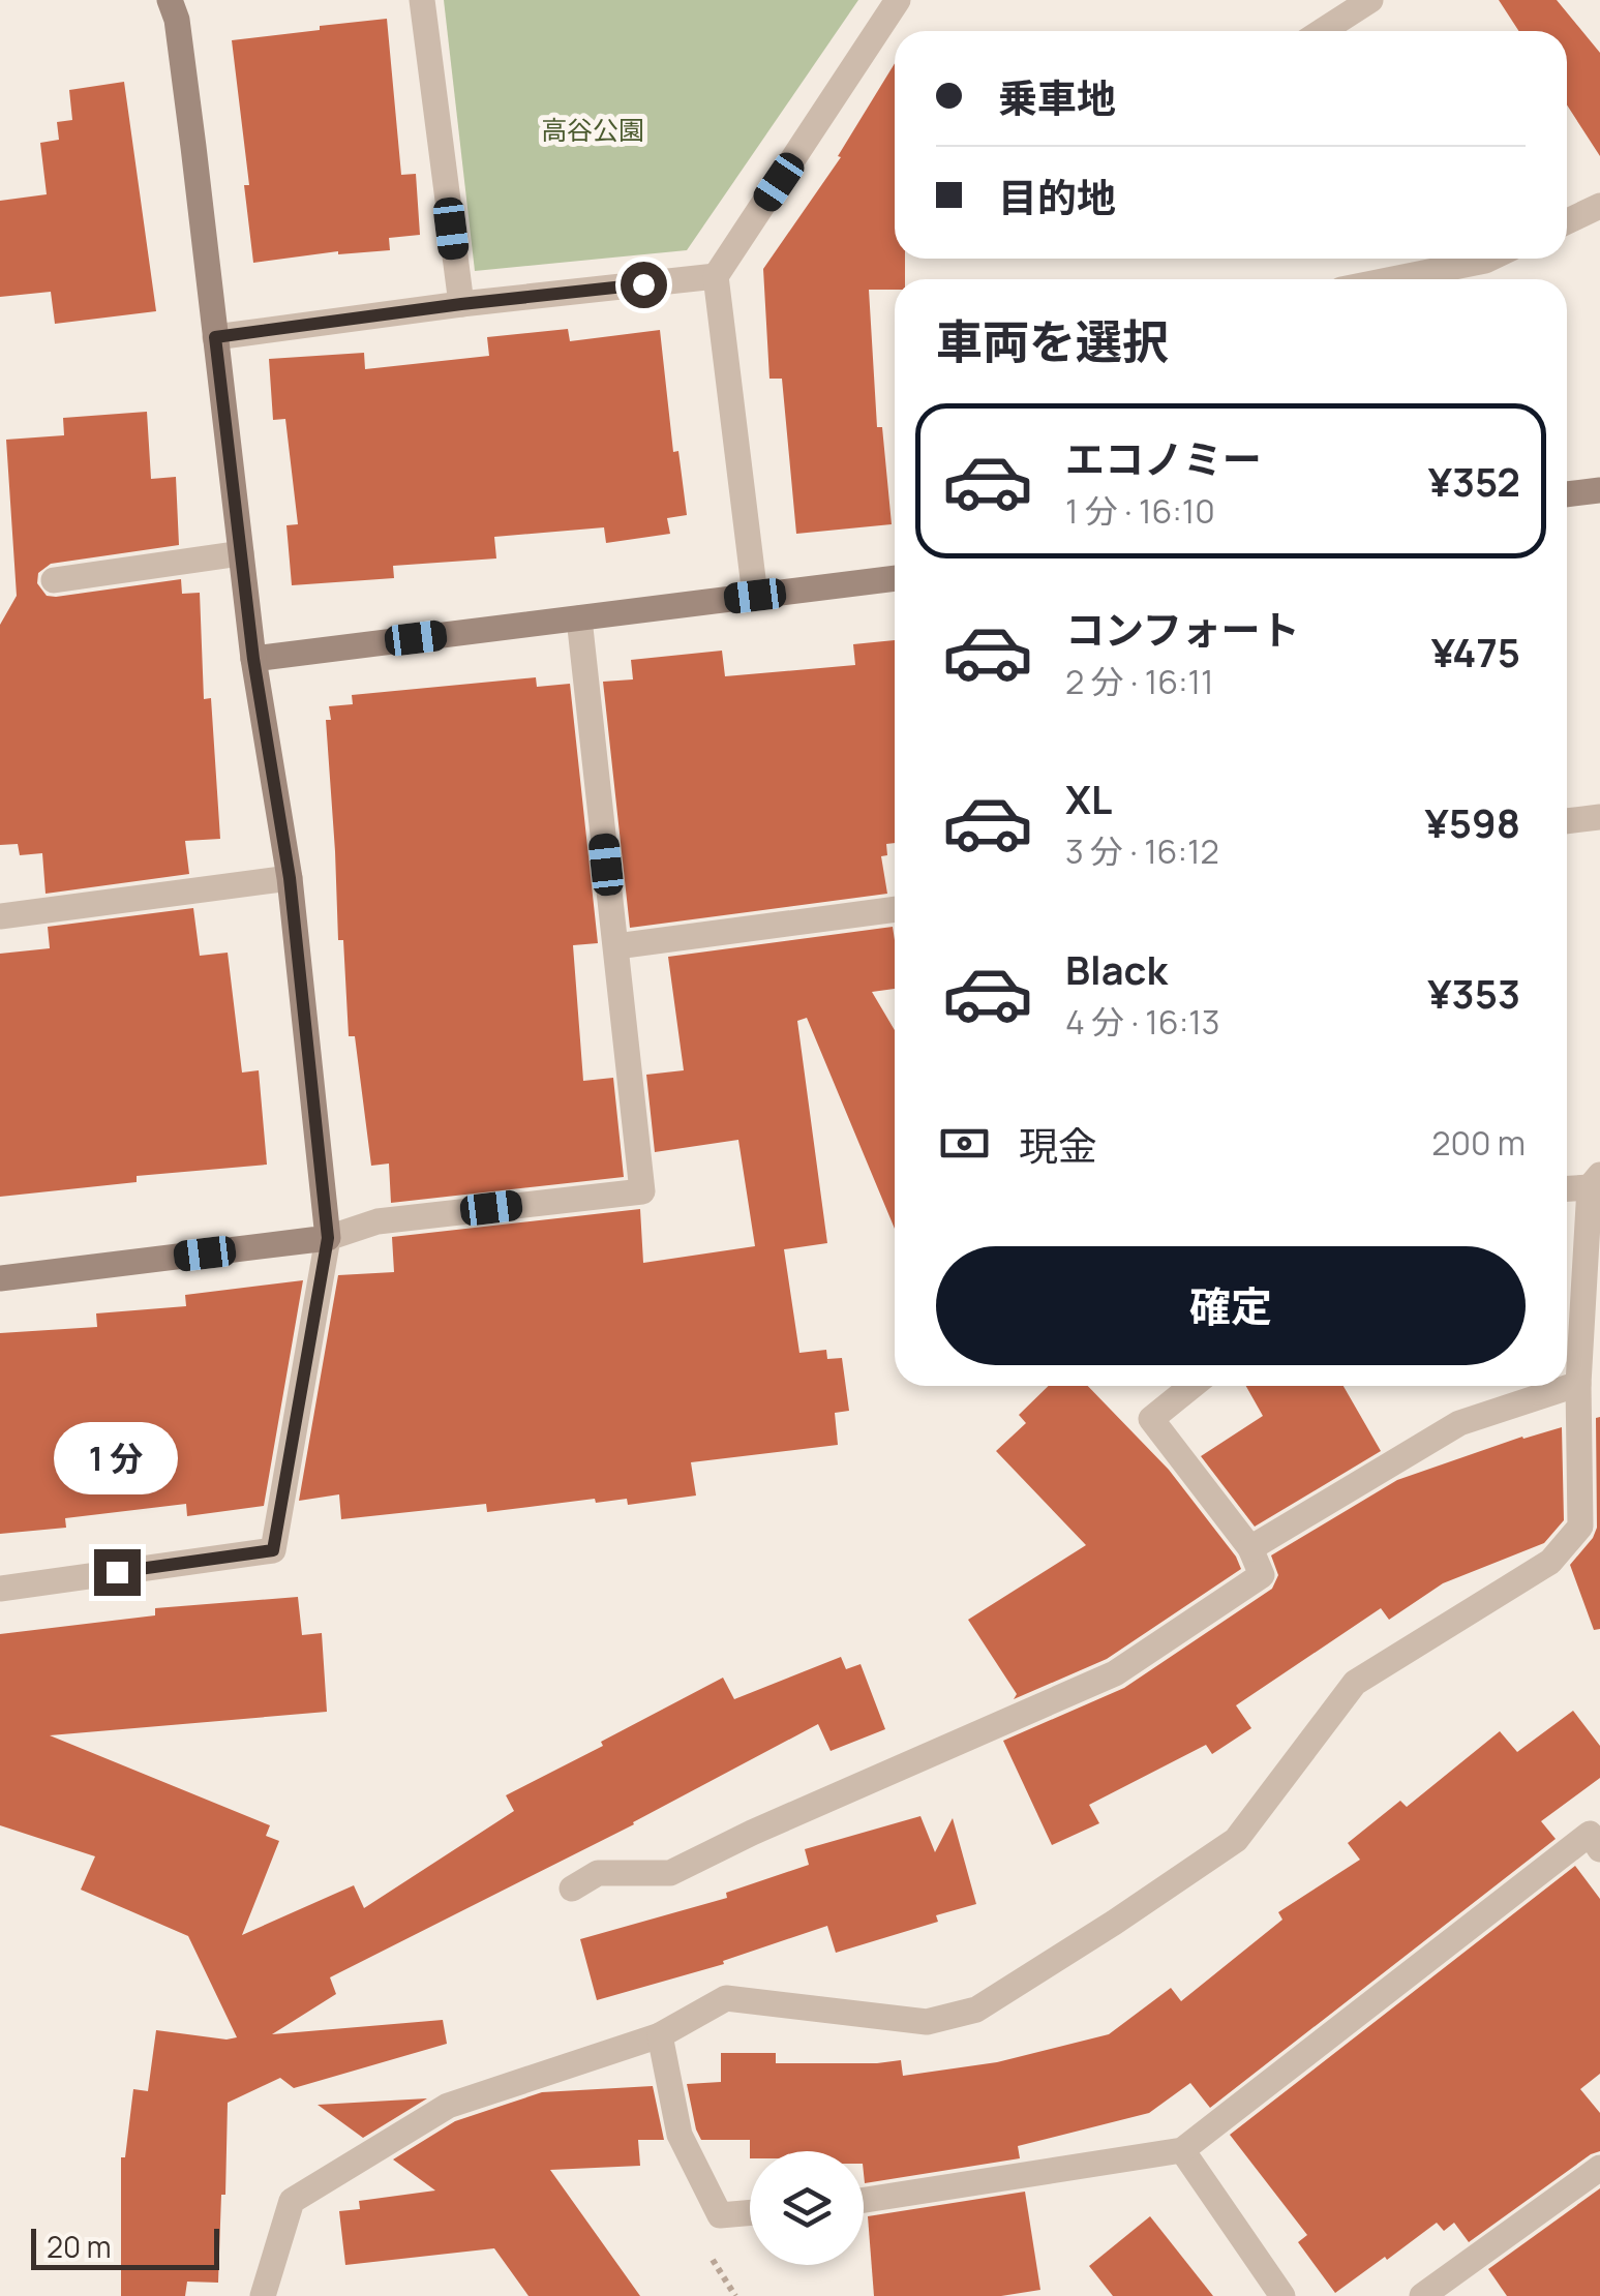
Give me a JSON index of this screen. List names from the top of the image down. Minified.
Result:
{"parks":["高谷公園"],"scale_bar":"20 m","page":{"banner":["乗車地","目的地"],"heading":"車両を選択","list":[{"name":"エコノミー","note":"1 分 · 16:10","value":"¥352"},{"name":"コンフォート","note":"2 分 · 16:11","value":"¥475"},{"name":"XL","note":"3 分 · 16:12","value":"¥598"},{"name":"Black","note":"4 分 · 16:13","value":"¥353"}],"pay":["現金","200 m"],"buttons":"確定","bubble":"1 分","scale":"20 m"}}
